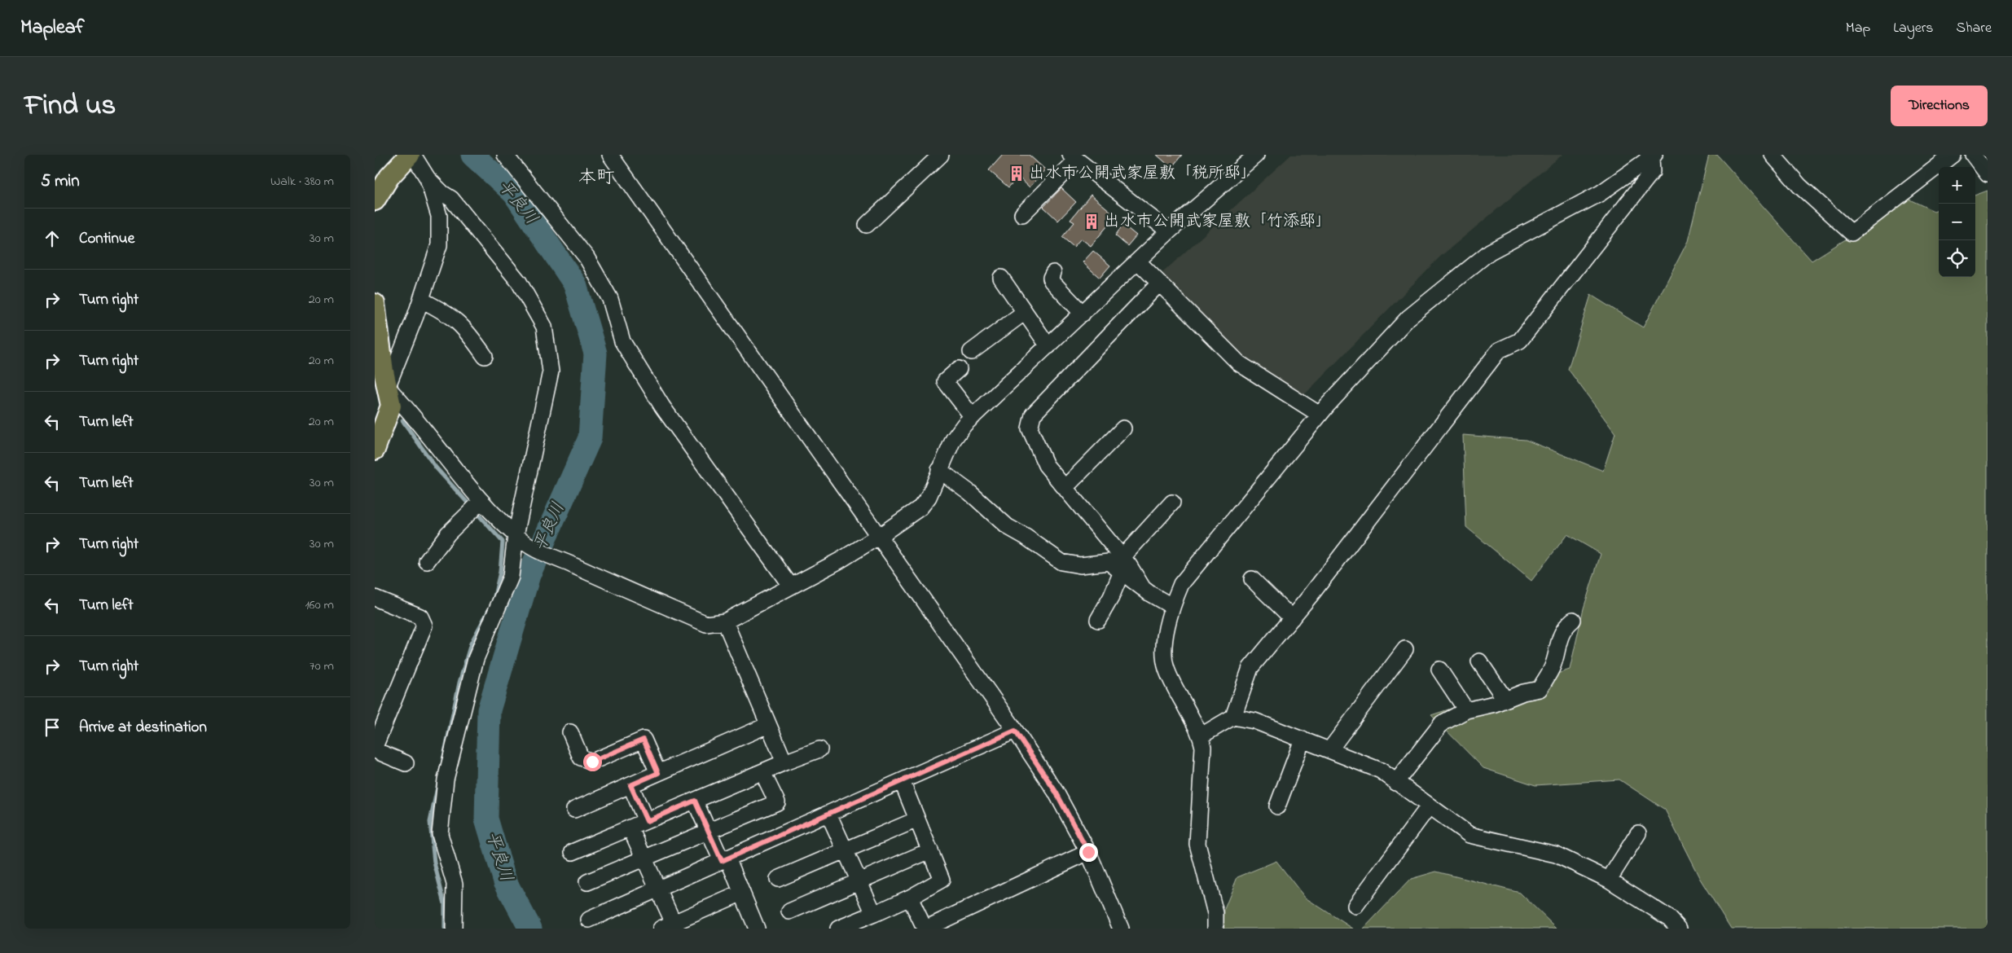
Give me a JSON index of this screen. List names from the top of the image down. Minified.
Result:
{"districts":["本町"],"water":["平良川"],"places":{"building":["出水市公開武家屋敷「税所邸」","出水市公開武家屋敷「竹添邸」"]},"page":{"header":"Mapleaf","nav":["Map","Layers","Share"],"title":"Find us","buttons":"Directions","heading":["5 min","Walk · 380 m"],"map_buttons":["+","−"],"list":[["Continue","30 m"],["Turn right","20 m"],["Turn right","20 m"],["Turn left","20 m"],["Turn left","30 m"],["Turn right","30 m"],["Turn left","160 m"],["Turn right","70 m"],"Arrive at destination"]}}
